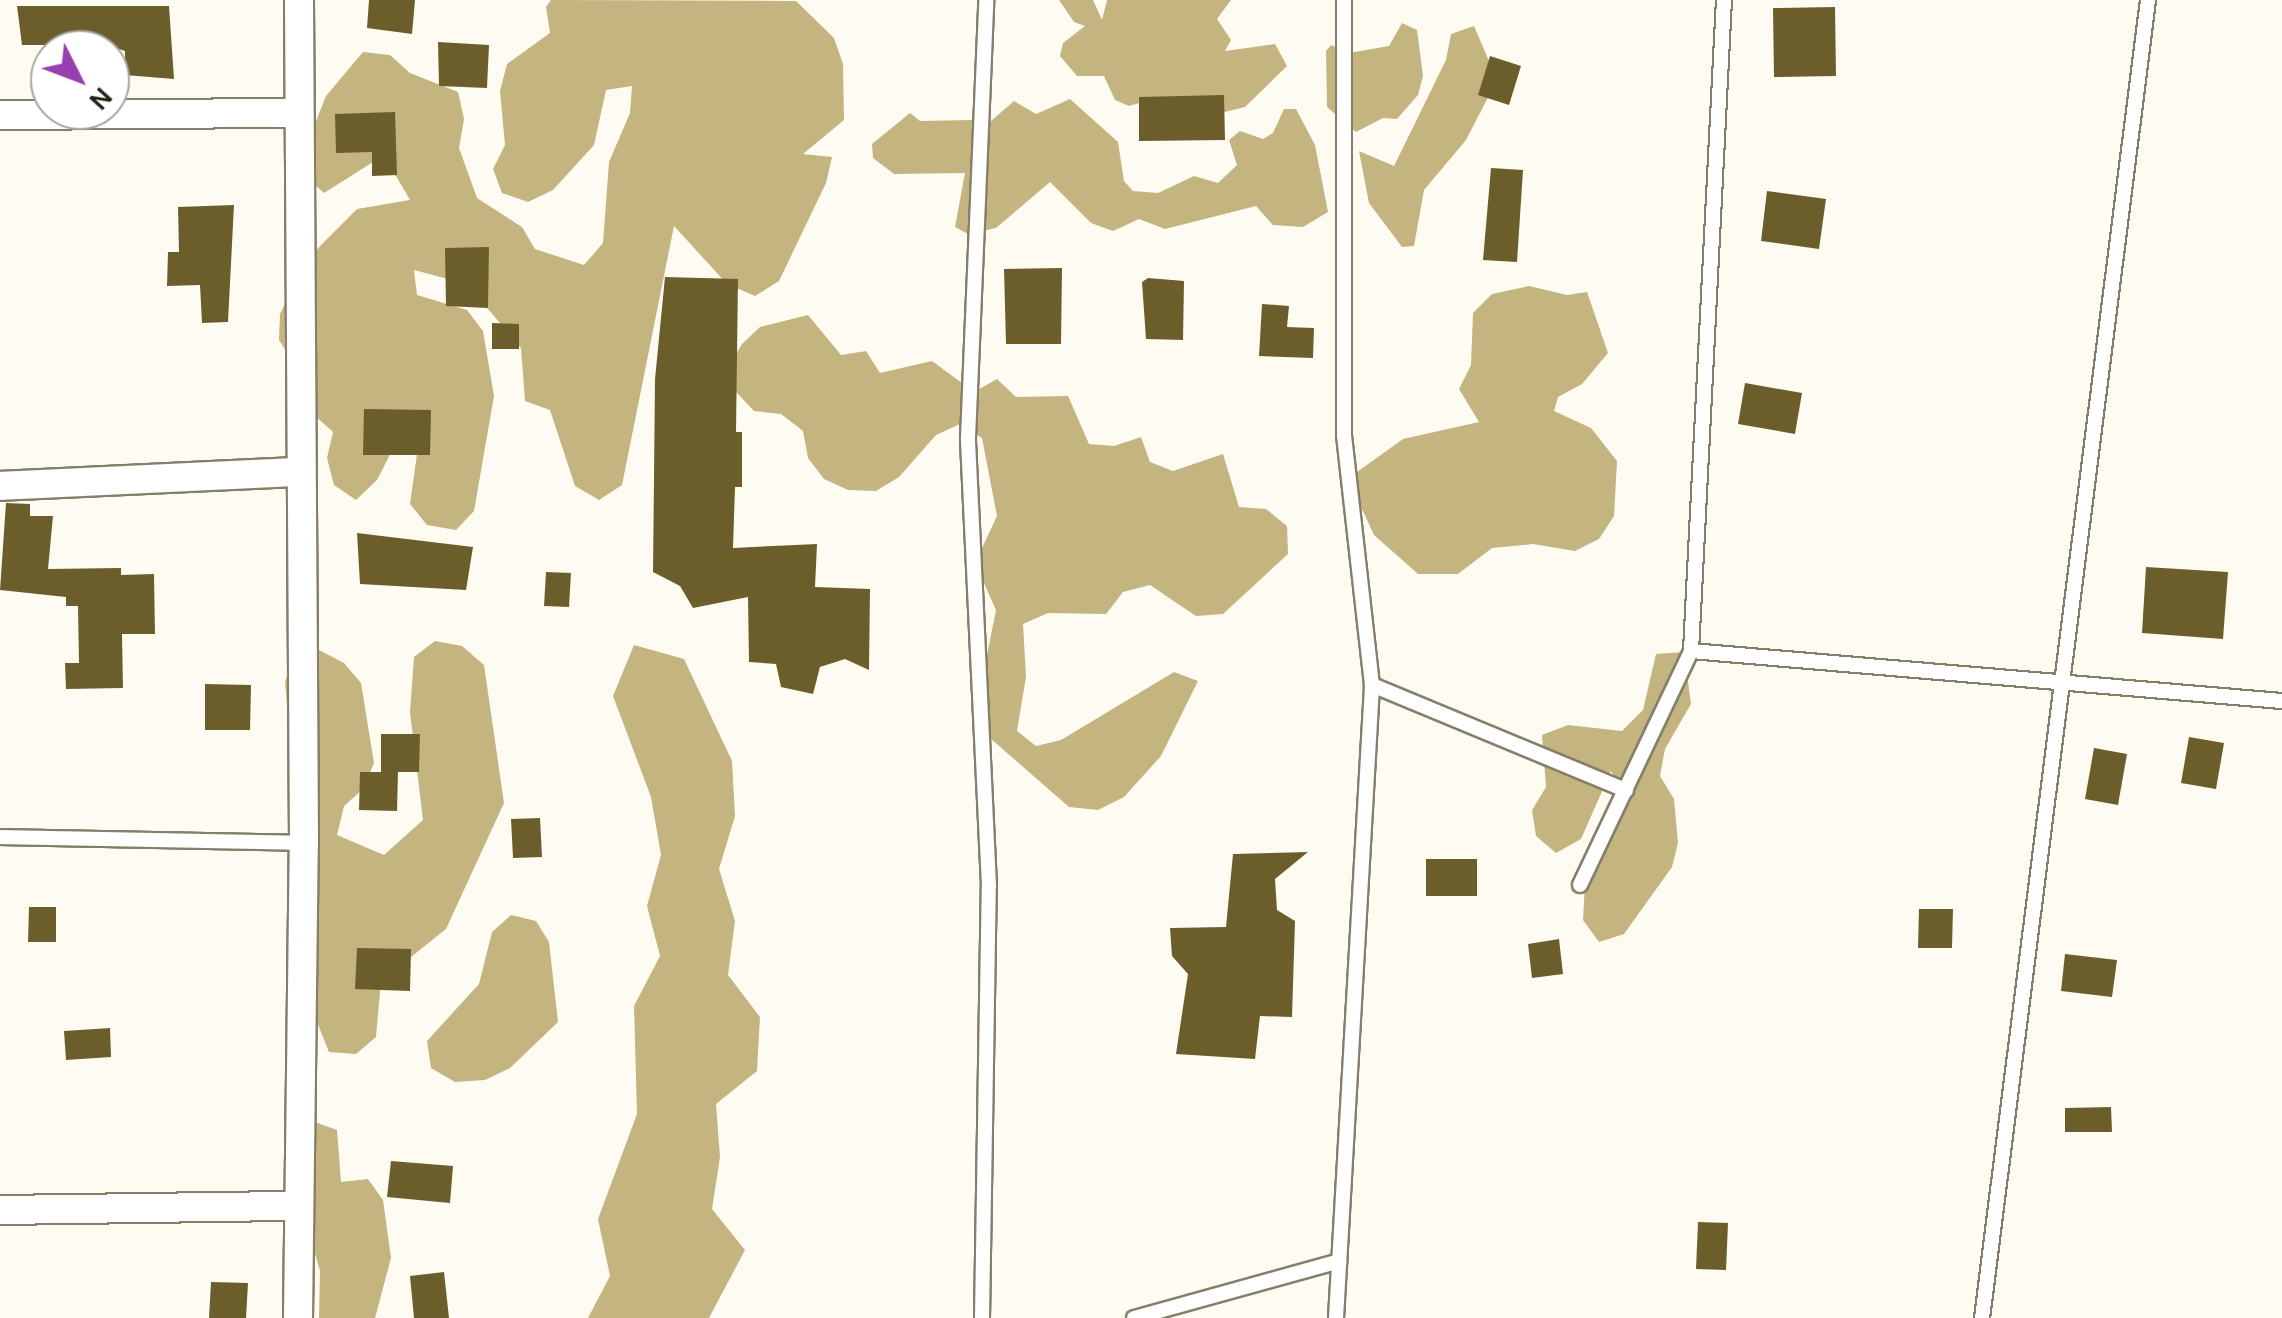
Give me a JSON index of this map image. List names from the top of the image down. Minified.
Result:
{"north":"bottom right"}
